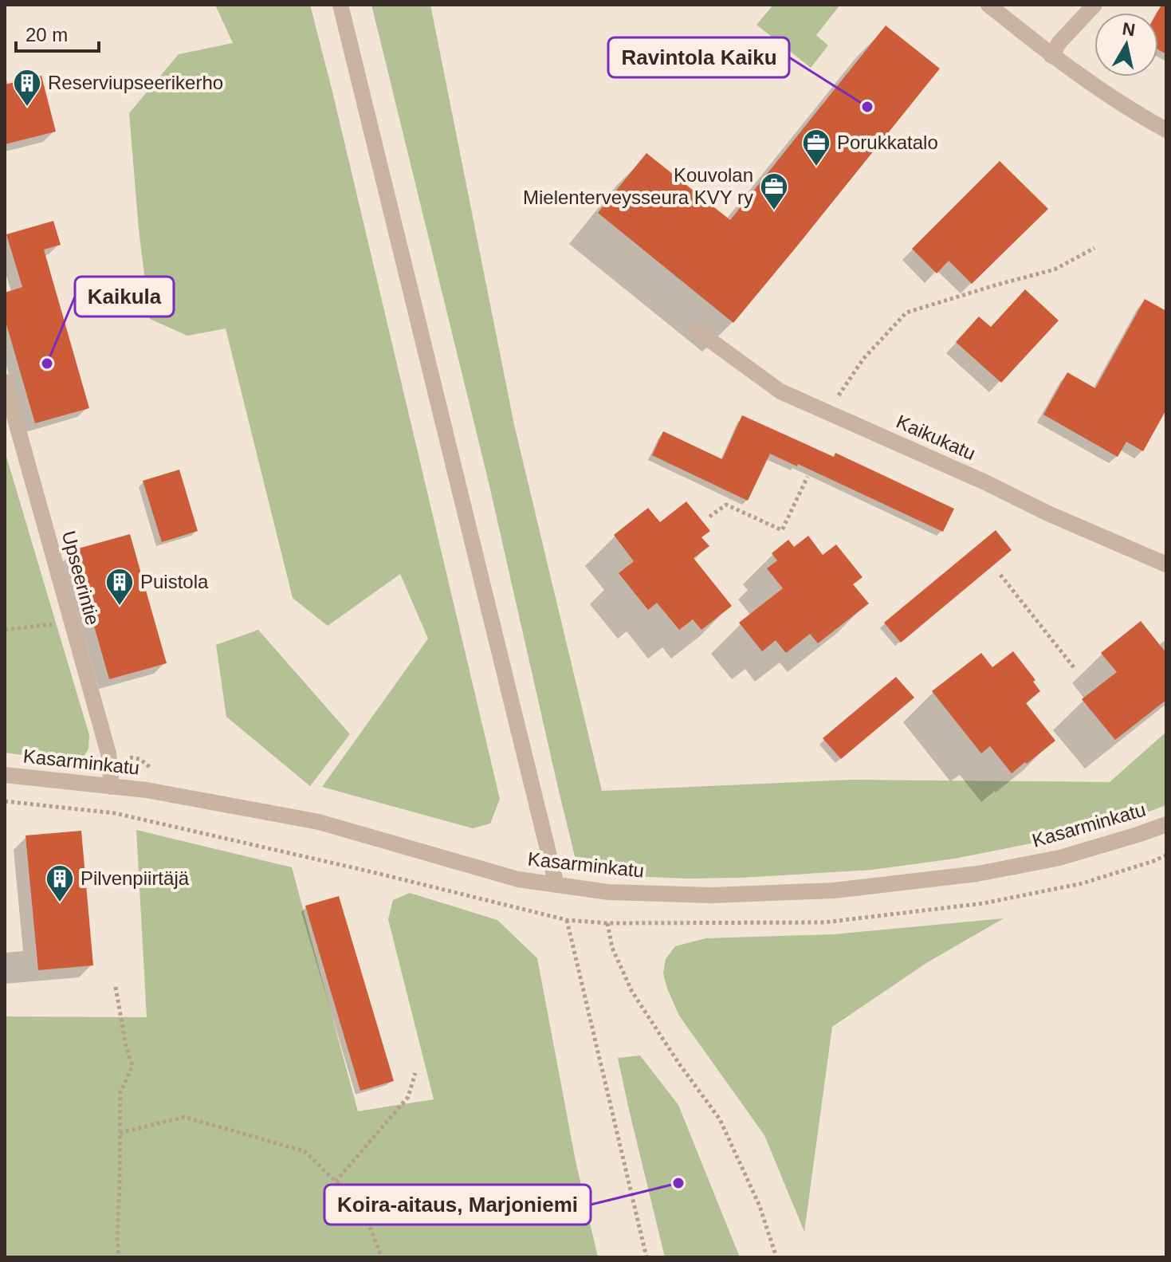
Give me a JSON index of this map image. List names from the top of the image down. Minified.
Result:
{"streets":{"street":["Kaikukatu","Upseerintie","Kasarminkatu"]},"crossings":[["Upseerintie","Kasarminkatu"]],"places":{"other":["Ravintola Kaiku","Kaikula","Koira-aitaus, Marjoniemi"],"building":["Reserviupseerikerho","Puistola","Pilvenpiirtäjä"],"office":["Porukkatalo","Kouvolan Mielenterveysseura KVY ry"]},"scale_bar":"20 m","north":"top"}
